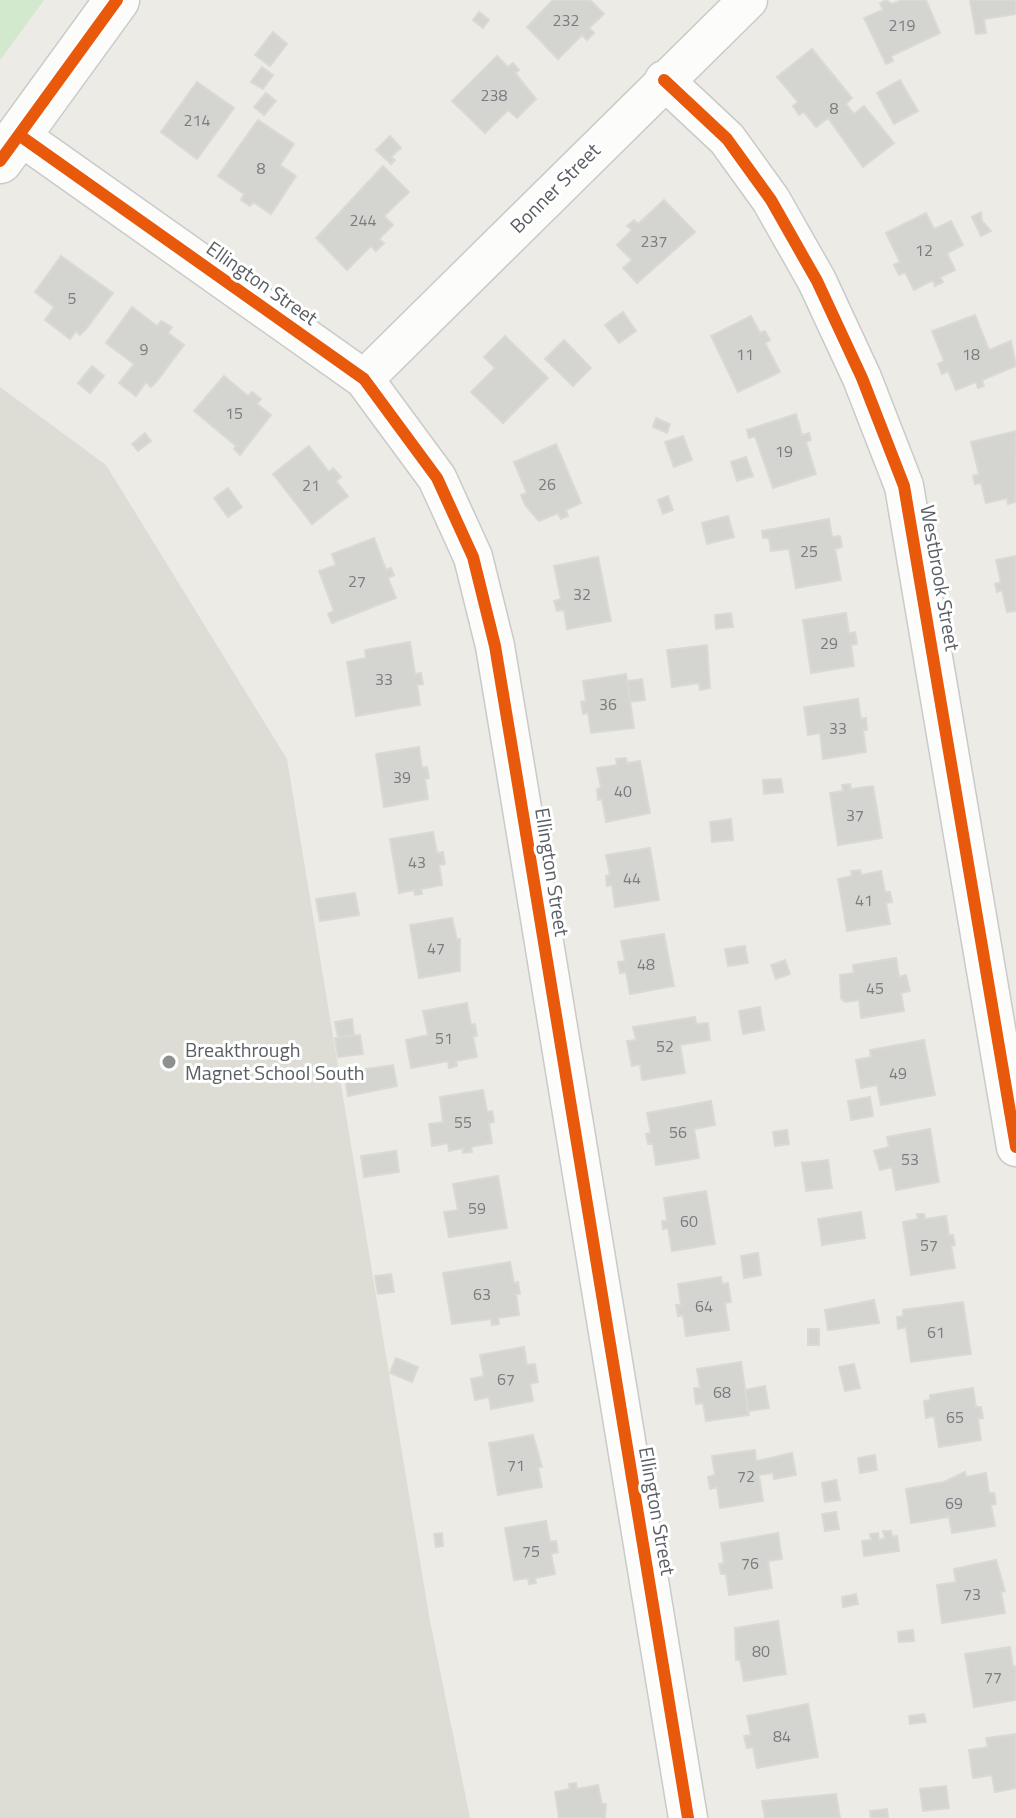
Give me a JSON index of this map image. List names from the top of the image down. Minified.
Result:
{"streets":{"street":["Bonner Street","Ellington Street","Westbrook Street"]},"crossings":[["Bonner Street","Ellington Street"],["Bonner Street","Westbrook Street"]],"places":["Breakthrough Magnet School South"],"house_numbers":["232","219","238","8","214","8","244","237","12","5","9","11","18","15","19","26","21","25","27","32","29","33","36","33","39","40","37","43","44","41","47","48","45","51","52","49","55","56","53","59","60","57","63","64","61","67","68","65","71","72","69","75","76","73","80","77","84"]}
